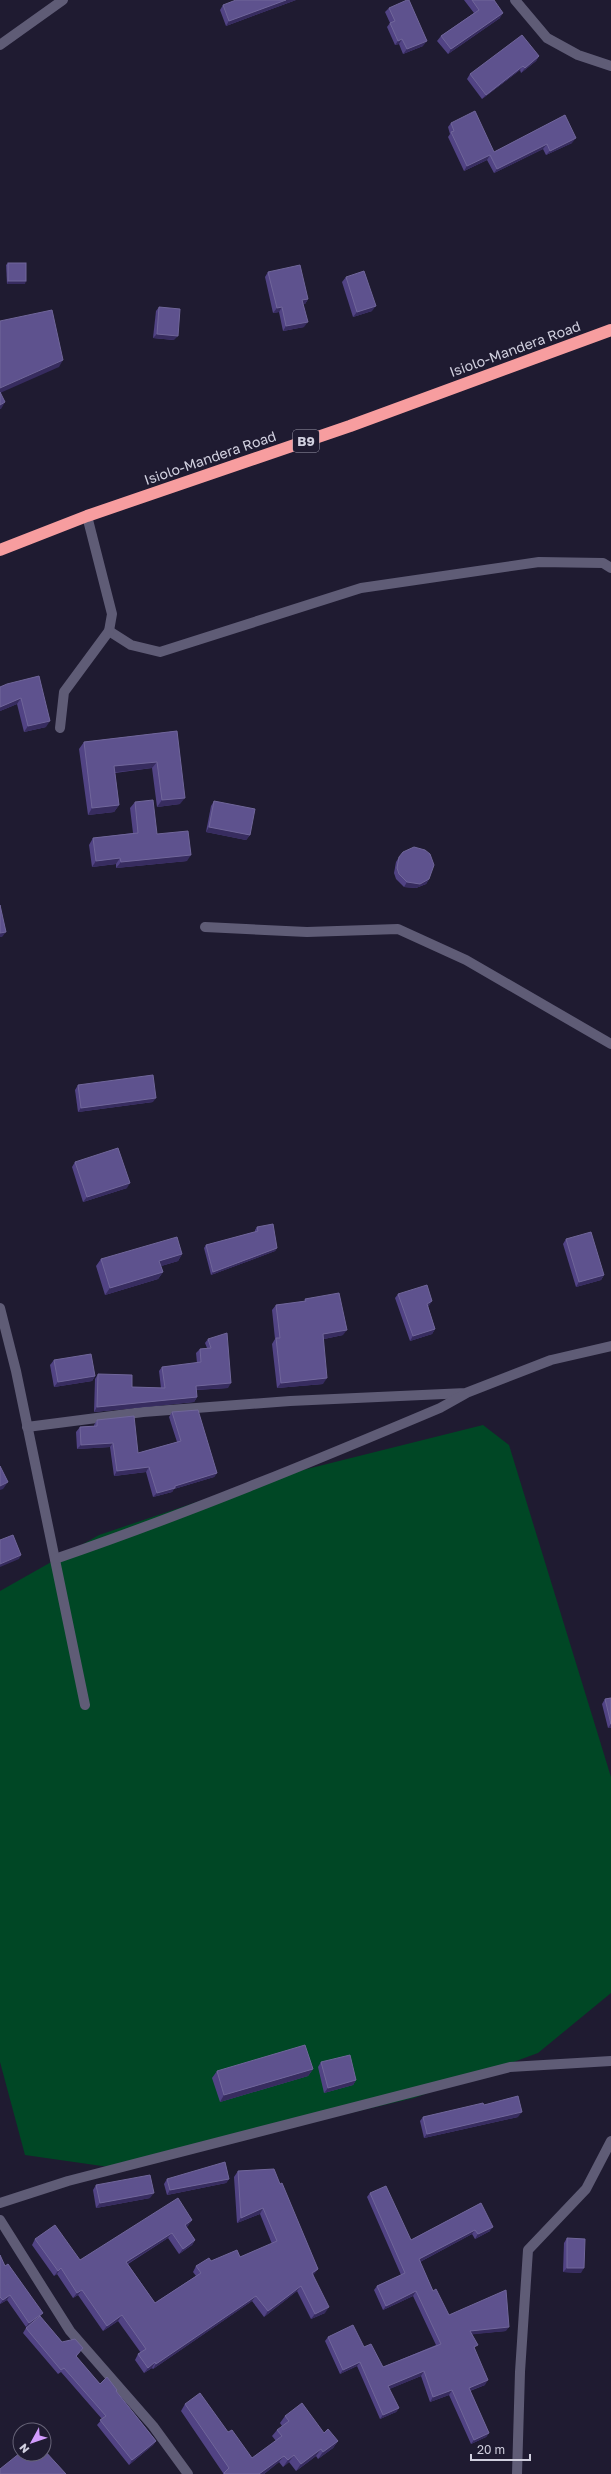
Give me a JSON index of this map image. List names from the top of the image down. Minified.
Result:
{"streets":{"highway":["Isiolo-Mandera Road","B9"]},"scale_bar":"20 m","north":"bottom left"}
